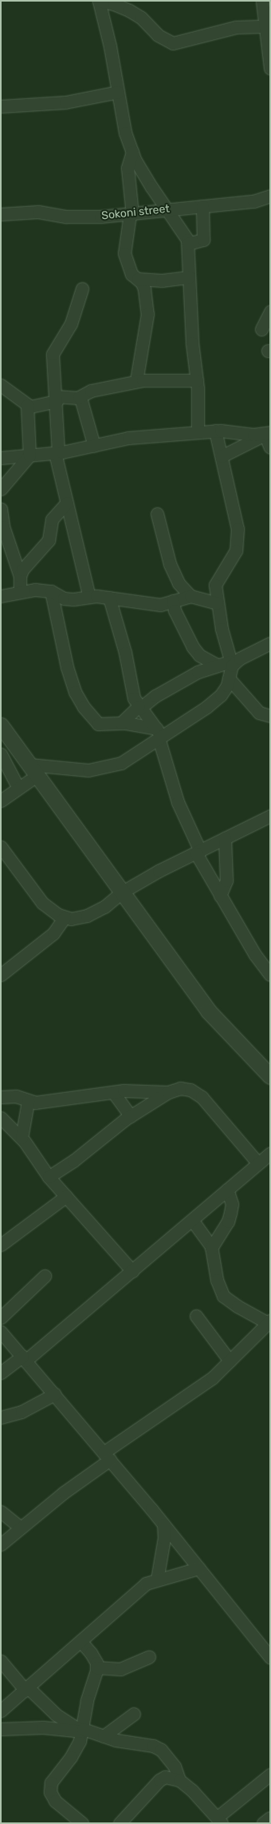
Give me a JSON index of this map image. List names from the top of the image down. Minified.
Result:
{"streets":{"street":["Sokoni street"]}}
